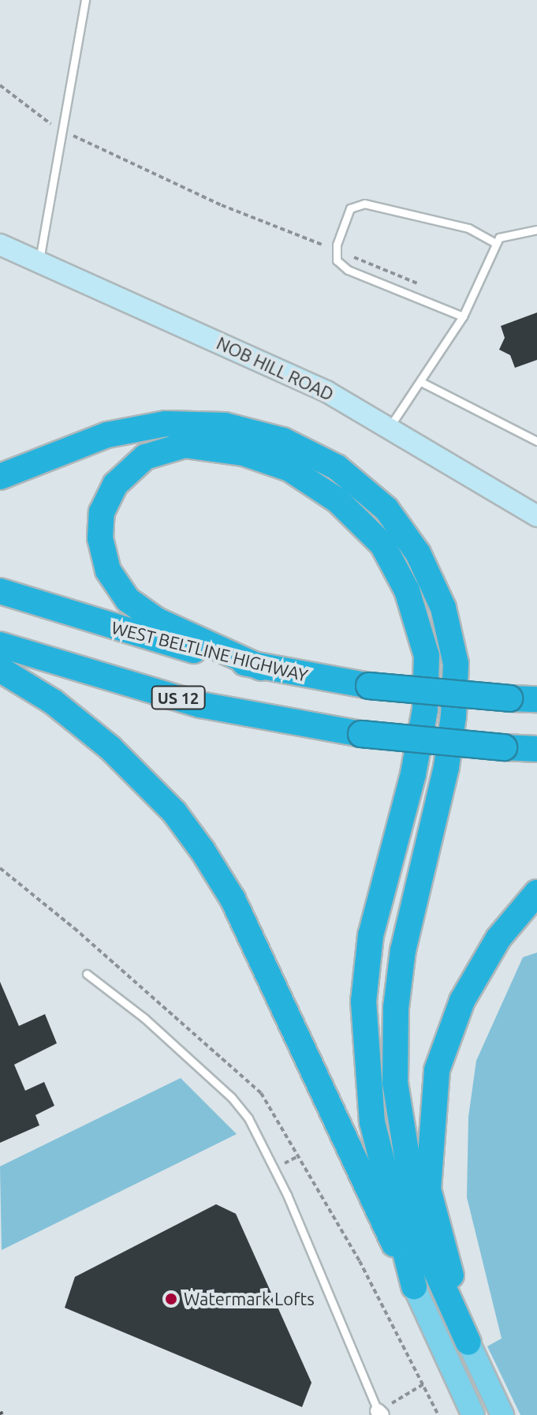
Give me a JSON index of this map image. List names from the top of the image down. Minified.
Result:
{"streets":{"highway":["WEST BELTLINE HIGHWAY","US 12"],"street":["NOB HILL ROAD"]},"places":["Watermark Lofts"]}
